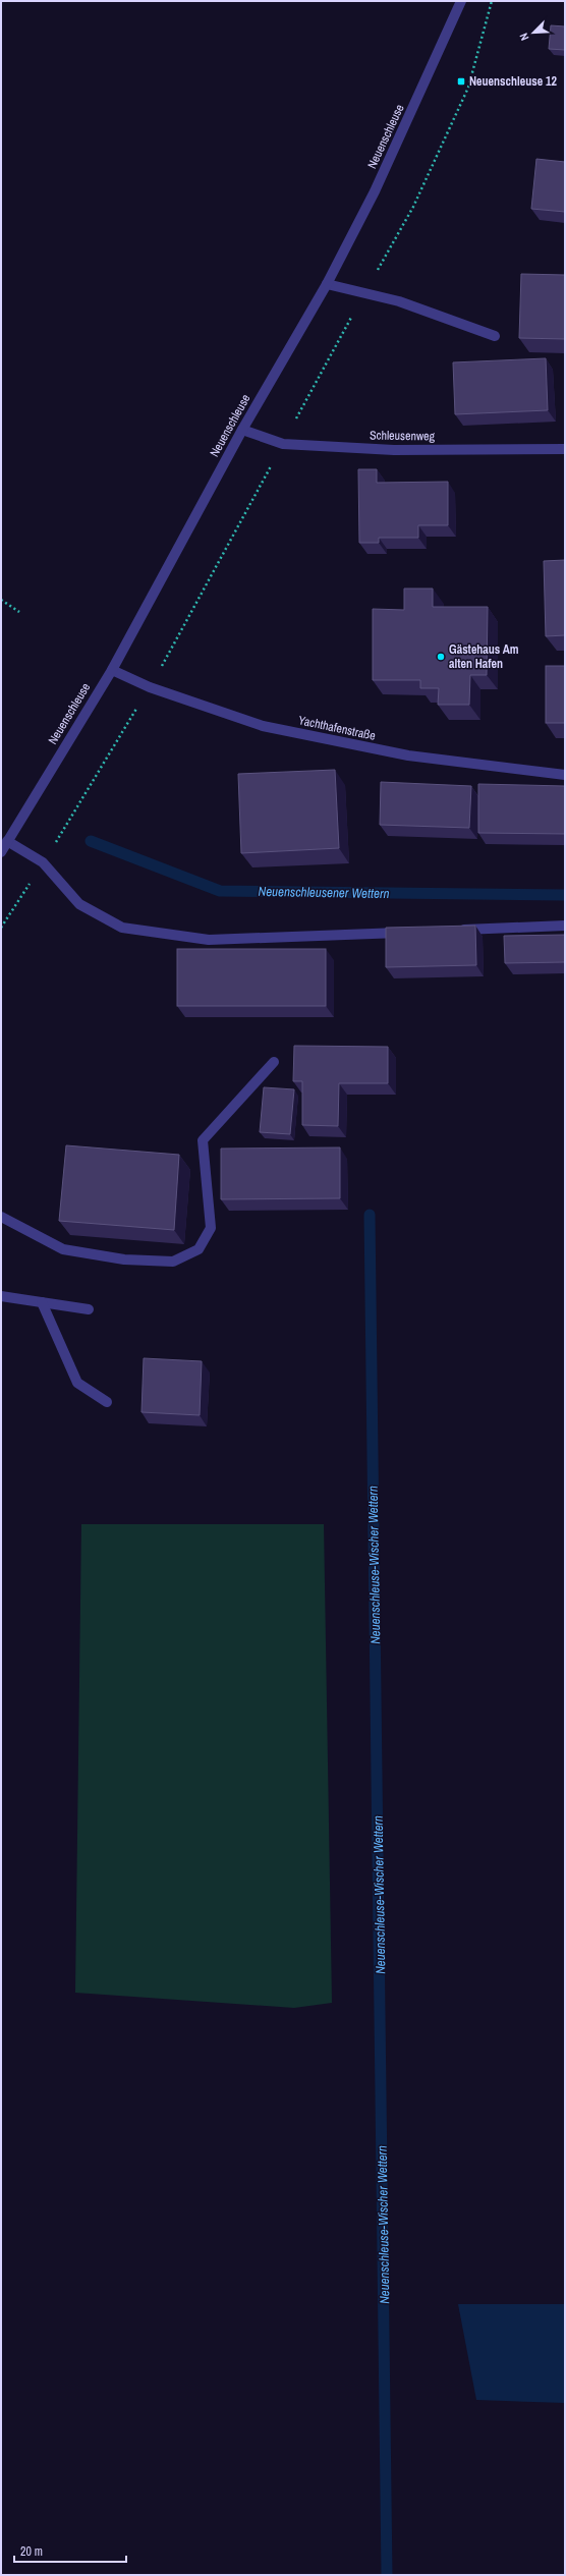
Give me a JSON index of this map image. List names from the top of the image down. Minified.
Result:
{"streets":{"street":["Neuenschleuse","Schleusenweg","Yachthafenstraße"]},"crossings":[["Neuenschleuse","Schleusenweg"],["Neuenschleuse","Yachthafenstraße"]],"water":["Neuenschleusener Wettern","Neuenschleuse-Wischer Wettern"],"places":{"transit":["Neuenschleuse 12"],"other":["Gästehaus Am alten Hafen"]},"scale_bar":"20 m","north":"bottom left"}
